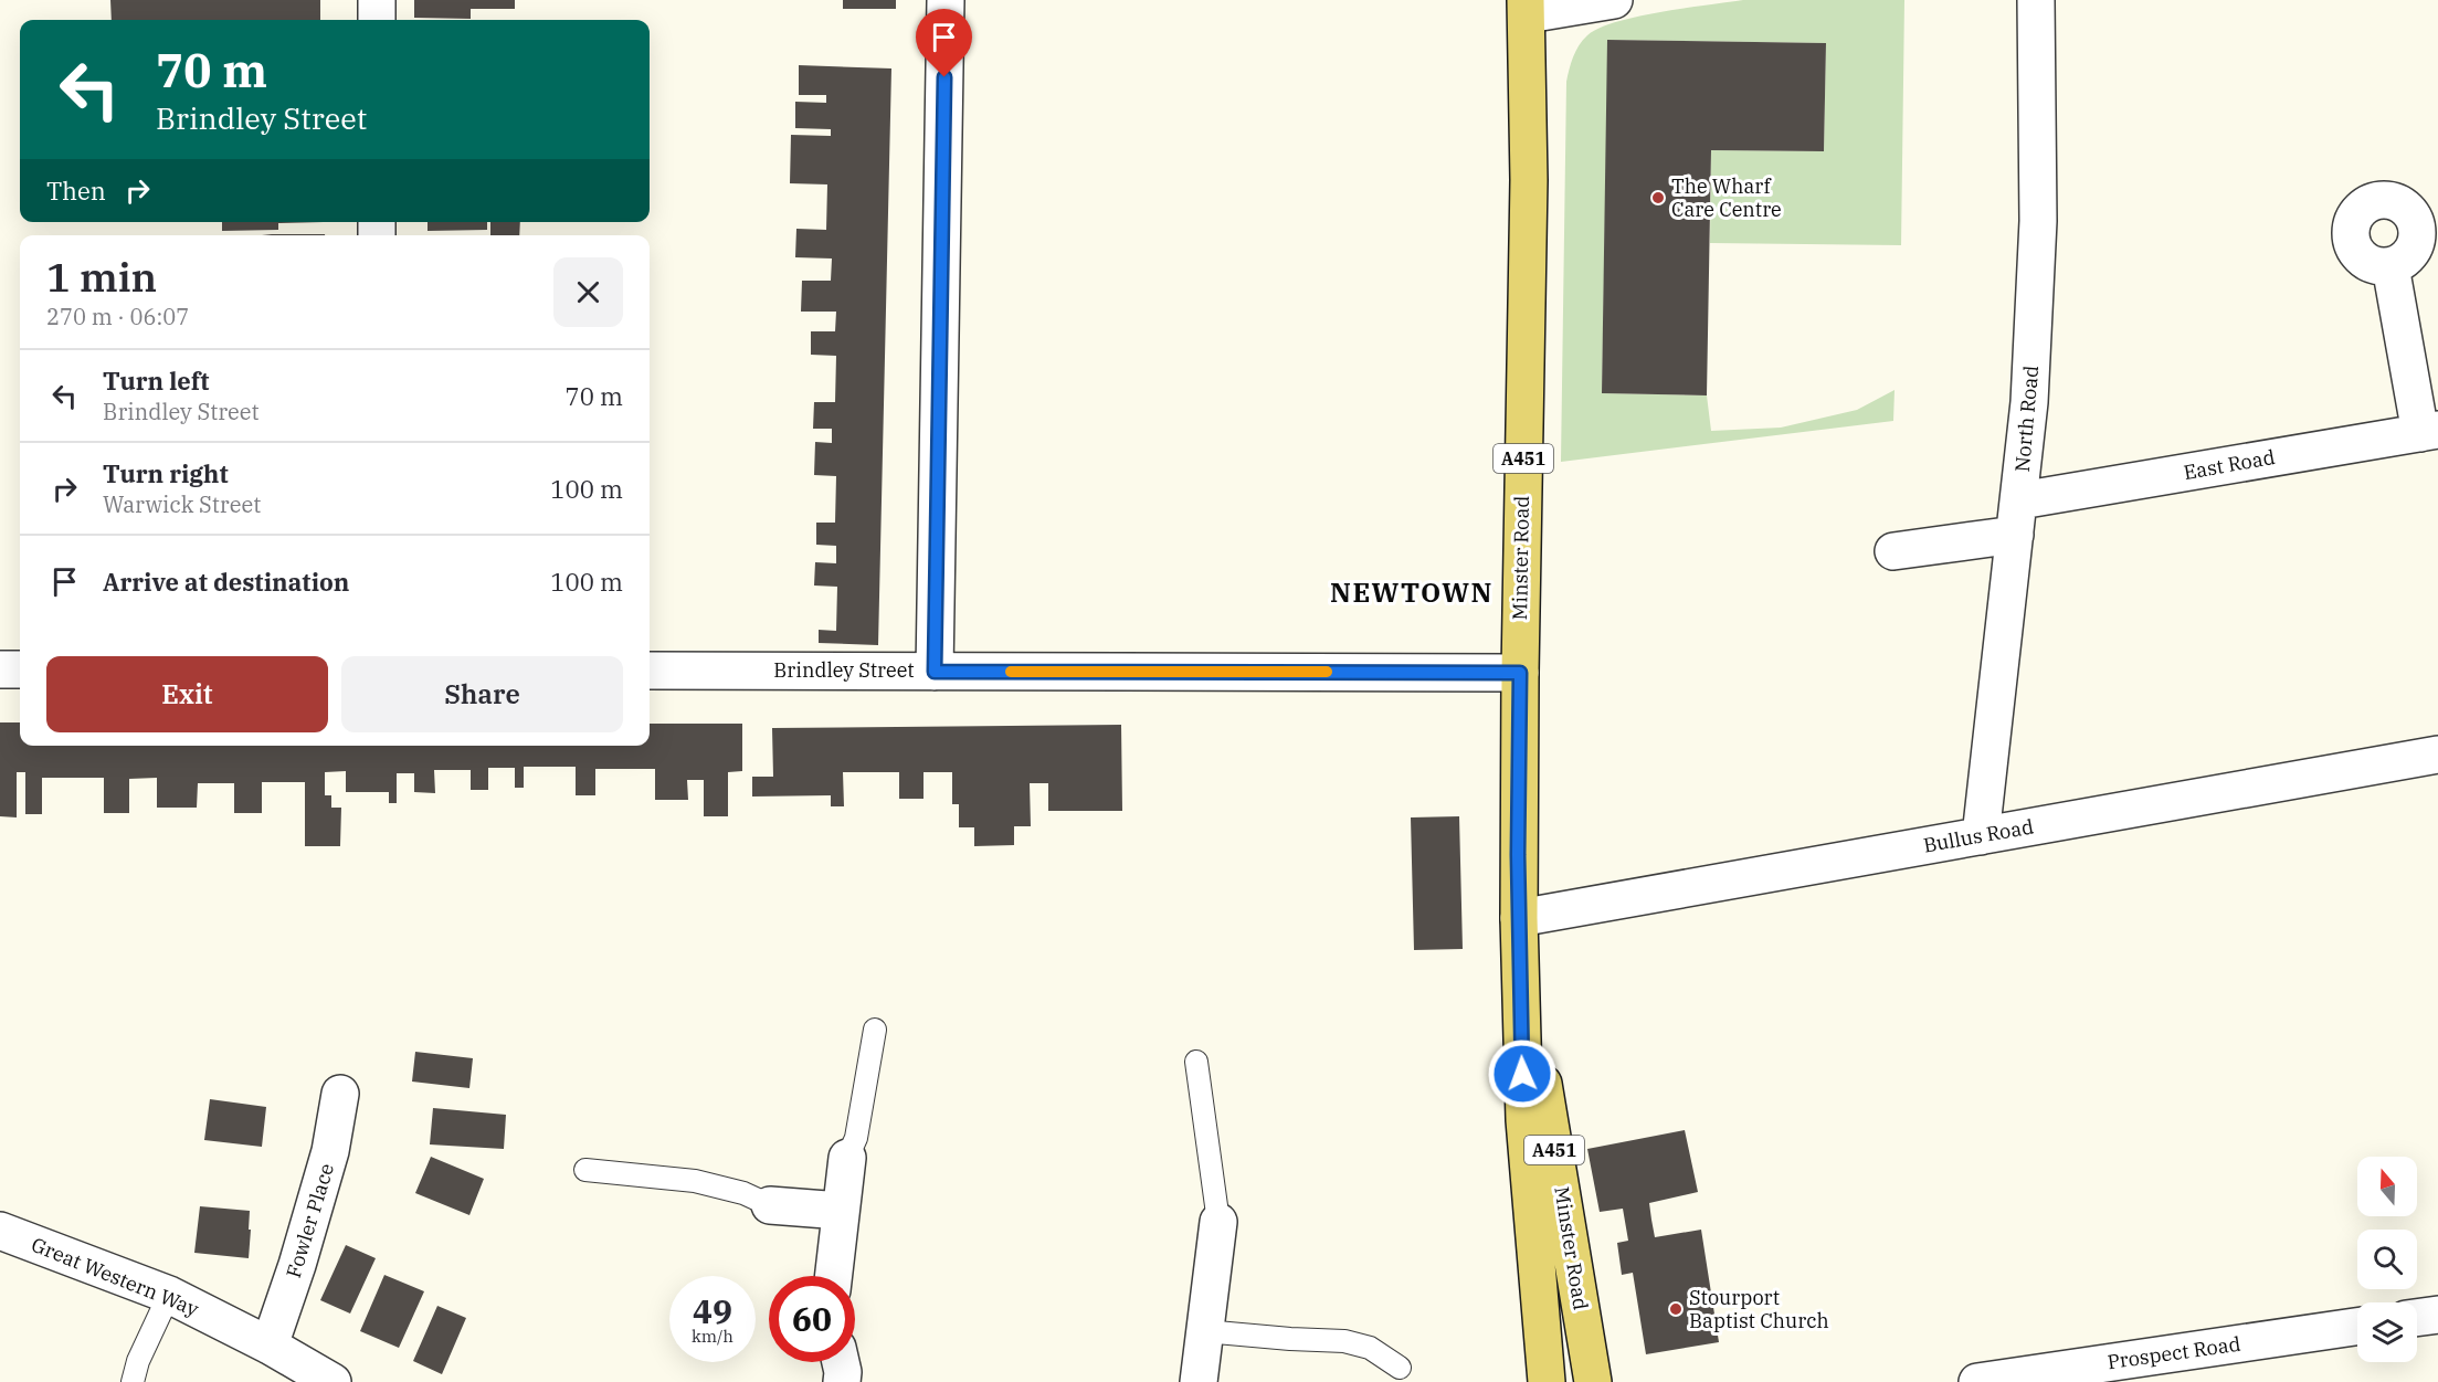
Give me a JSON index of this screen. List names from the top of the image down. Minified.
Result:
{"streets":{"main road":["A451","Minster Road"],"street":["North Road","East Road","Brindley Street","Bullus Road","Fowler Place","Great Western Way","Prospect Road"]},"crossings":[["North Road","East Road"],["North Road","Bullus Road"],["Minster Road","Brindley Street"],["Minster Road","Bullus Road"],["Fowler Place","Great Western Way"]],"districts":["NEWTOWN"],"places":["The Wharf Care Centre","Stourport Baptist Church"],"north":"top","page":{"turn":["70 m","Brindley Street"],"then":"Then","heading":["1 min","270 m · 06:07"],"list":[{"name":"Turn left","note":"Brindley Street","value":"70 m"},{"name":"Turn right","note":"Warwick Street","value":"100 m"},{"name":"Arrive at destination","value":"100 m"}],"buttons":["Exit","Share"],"speed":"49 km/h","limit":"60"}}
